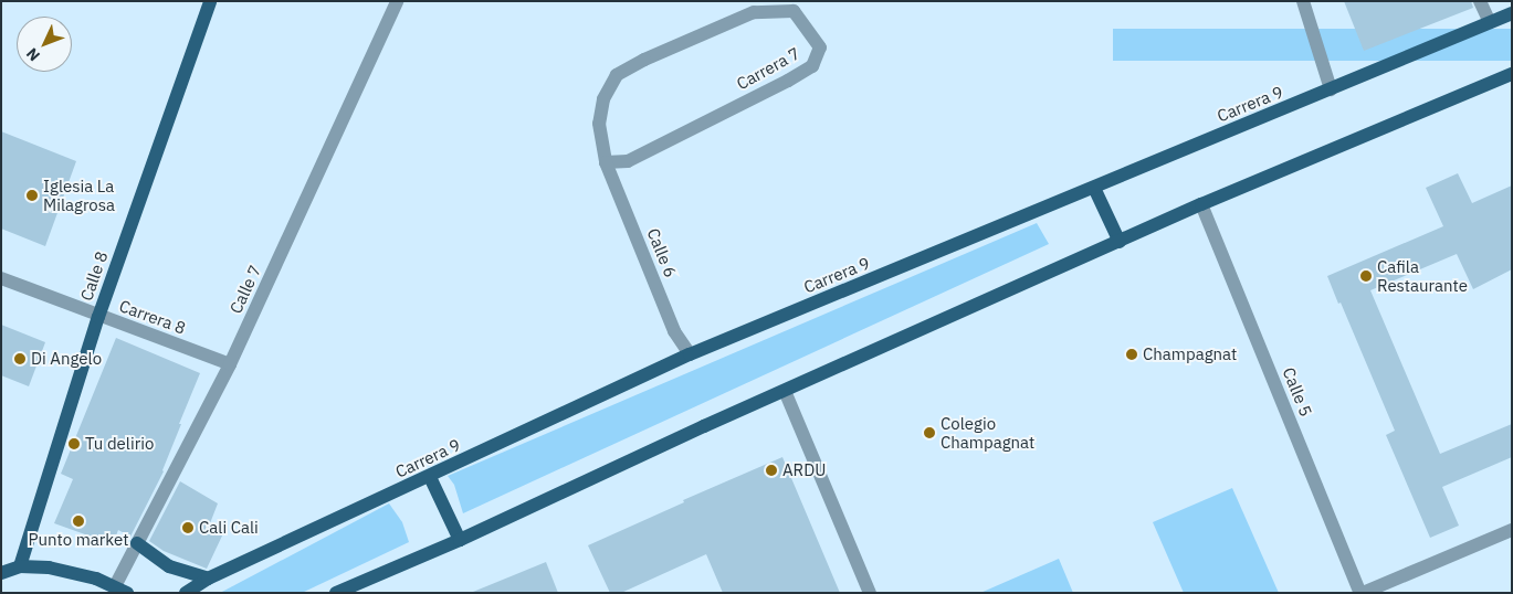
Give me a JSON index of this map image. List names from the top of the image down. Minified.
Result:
{"streets":{"main road":["Carrera 9","Calle 8"],"street":["Carrera 7","Calle 6","Calle 7","Carrera 8","Calle 5"]},"crossings":[["Carrera 7","Calle 6"],["Carrera 9","Calle 6"],["Calle 8","Carrera 8"],["Calle 7","Carrera 8"]],"places":["Iglesia La Milagrosa","Cafila Restaurante","Champagnat","Di Angelo","Colegio Champagnat","Tu delirio","ARDU","Punto market","Cali Cali"],"north":"bottom left"}
